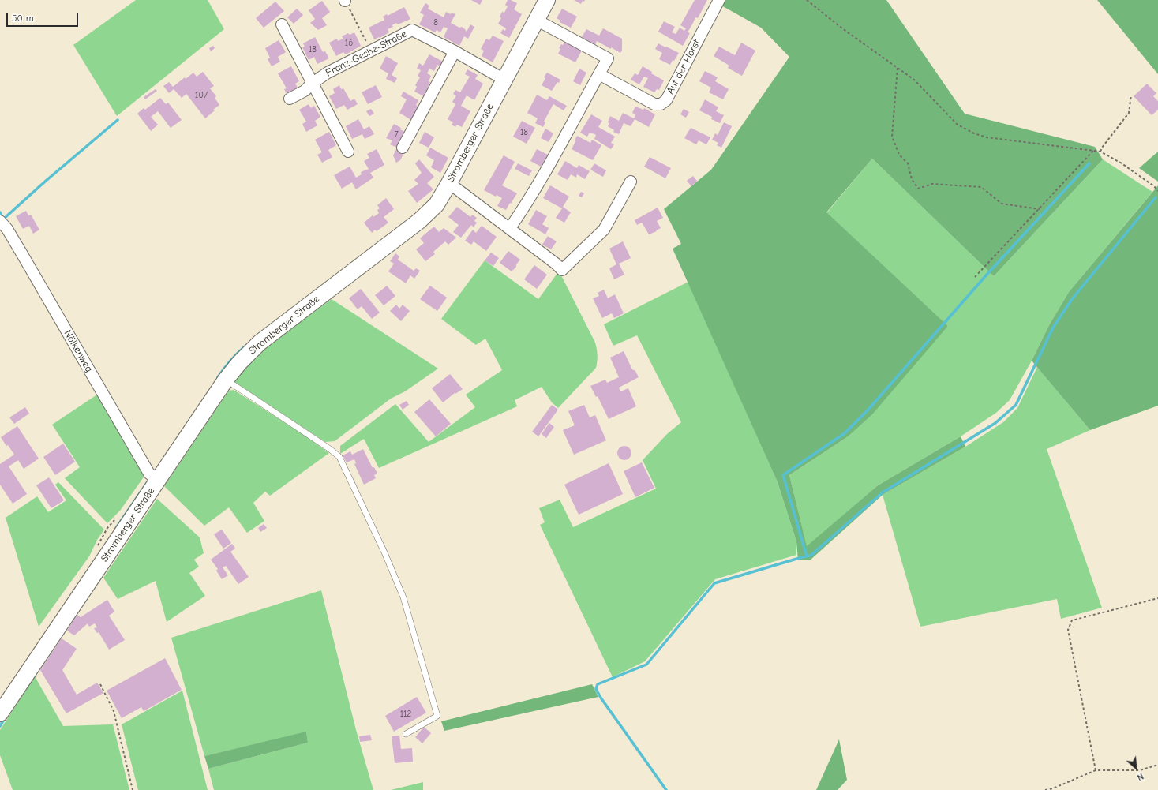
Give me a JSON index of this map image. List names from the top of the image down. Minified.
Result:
{"streets":{"main road":["Stromberger Straße"],"street":["Franz-Geshe-Straße","Auf der Horst","Nölkenweg"]},"crossings":[["Franz-Geshe-Straße","Stromberger Straße"],["Stromberger Straße","Nölkenweg"]],"house_numbers":["8","16","18","107","18","7","112"],"scale_bar":"50 m","north":"bottom right"}
